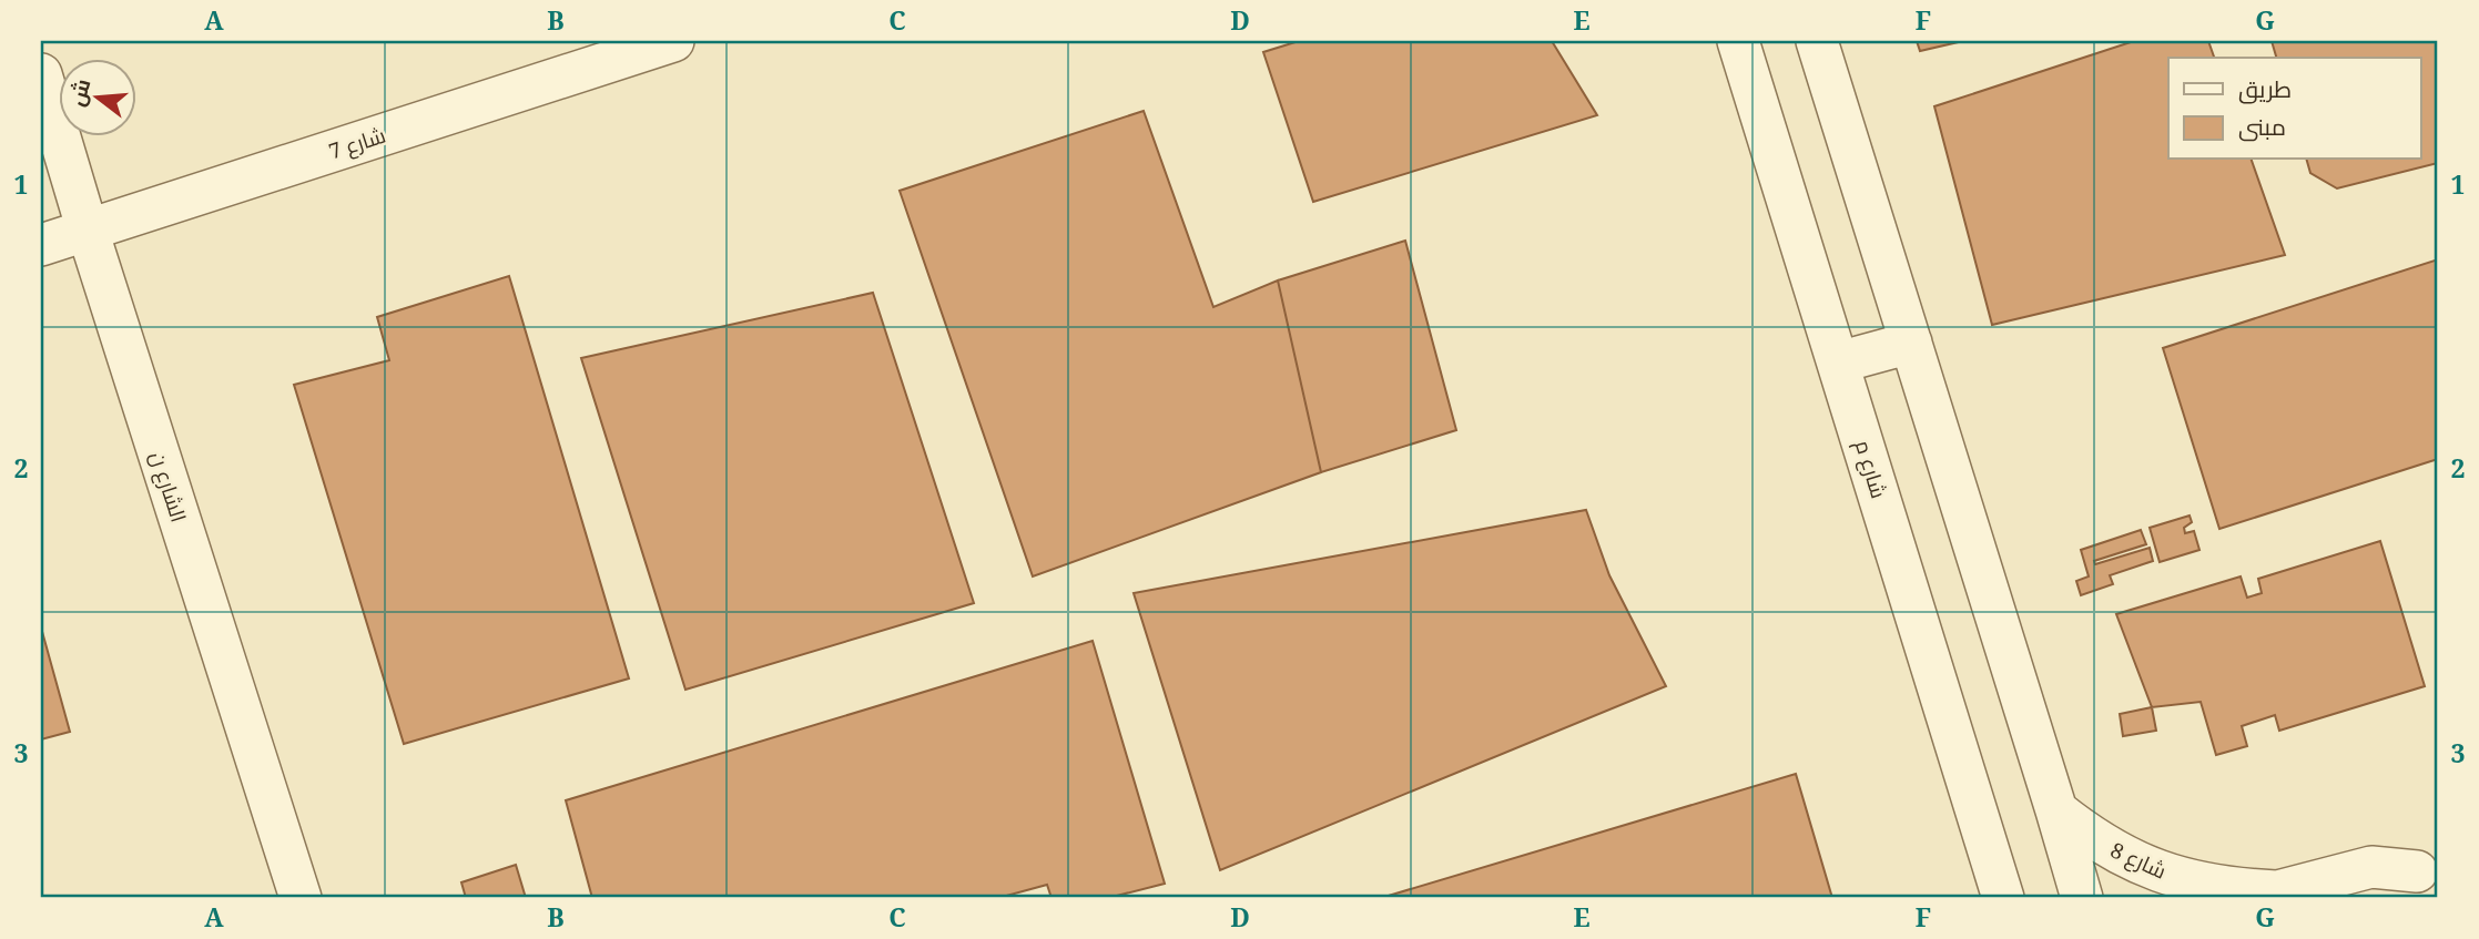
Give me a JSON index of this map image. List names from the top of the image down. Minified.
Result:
{"streets":{"street":["شارع 7","شارع م","الشارع ن","شارع 8"]},"crossings":[["شارع 7","الشارع ن"]],"legend":["طريق","مبنى"],"north":"left","grid":{"columns":["A","B","C","D","E","F","G"],"rows":["1","2","3"]}}
